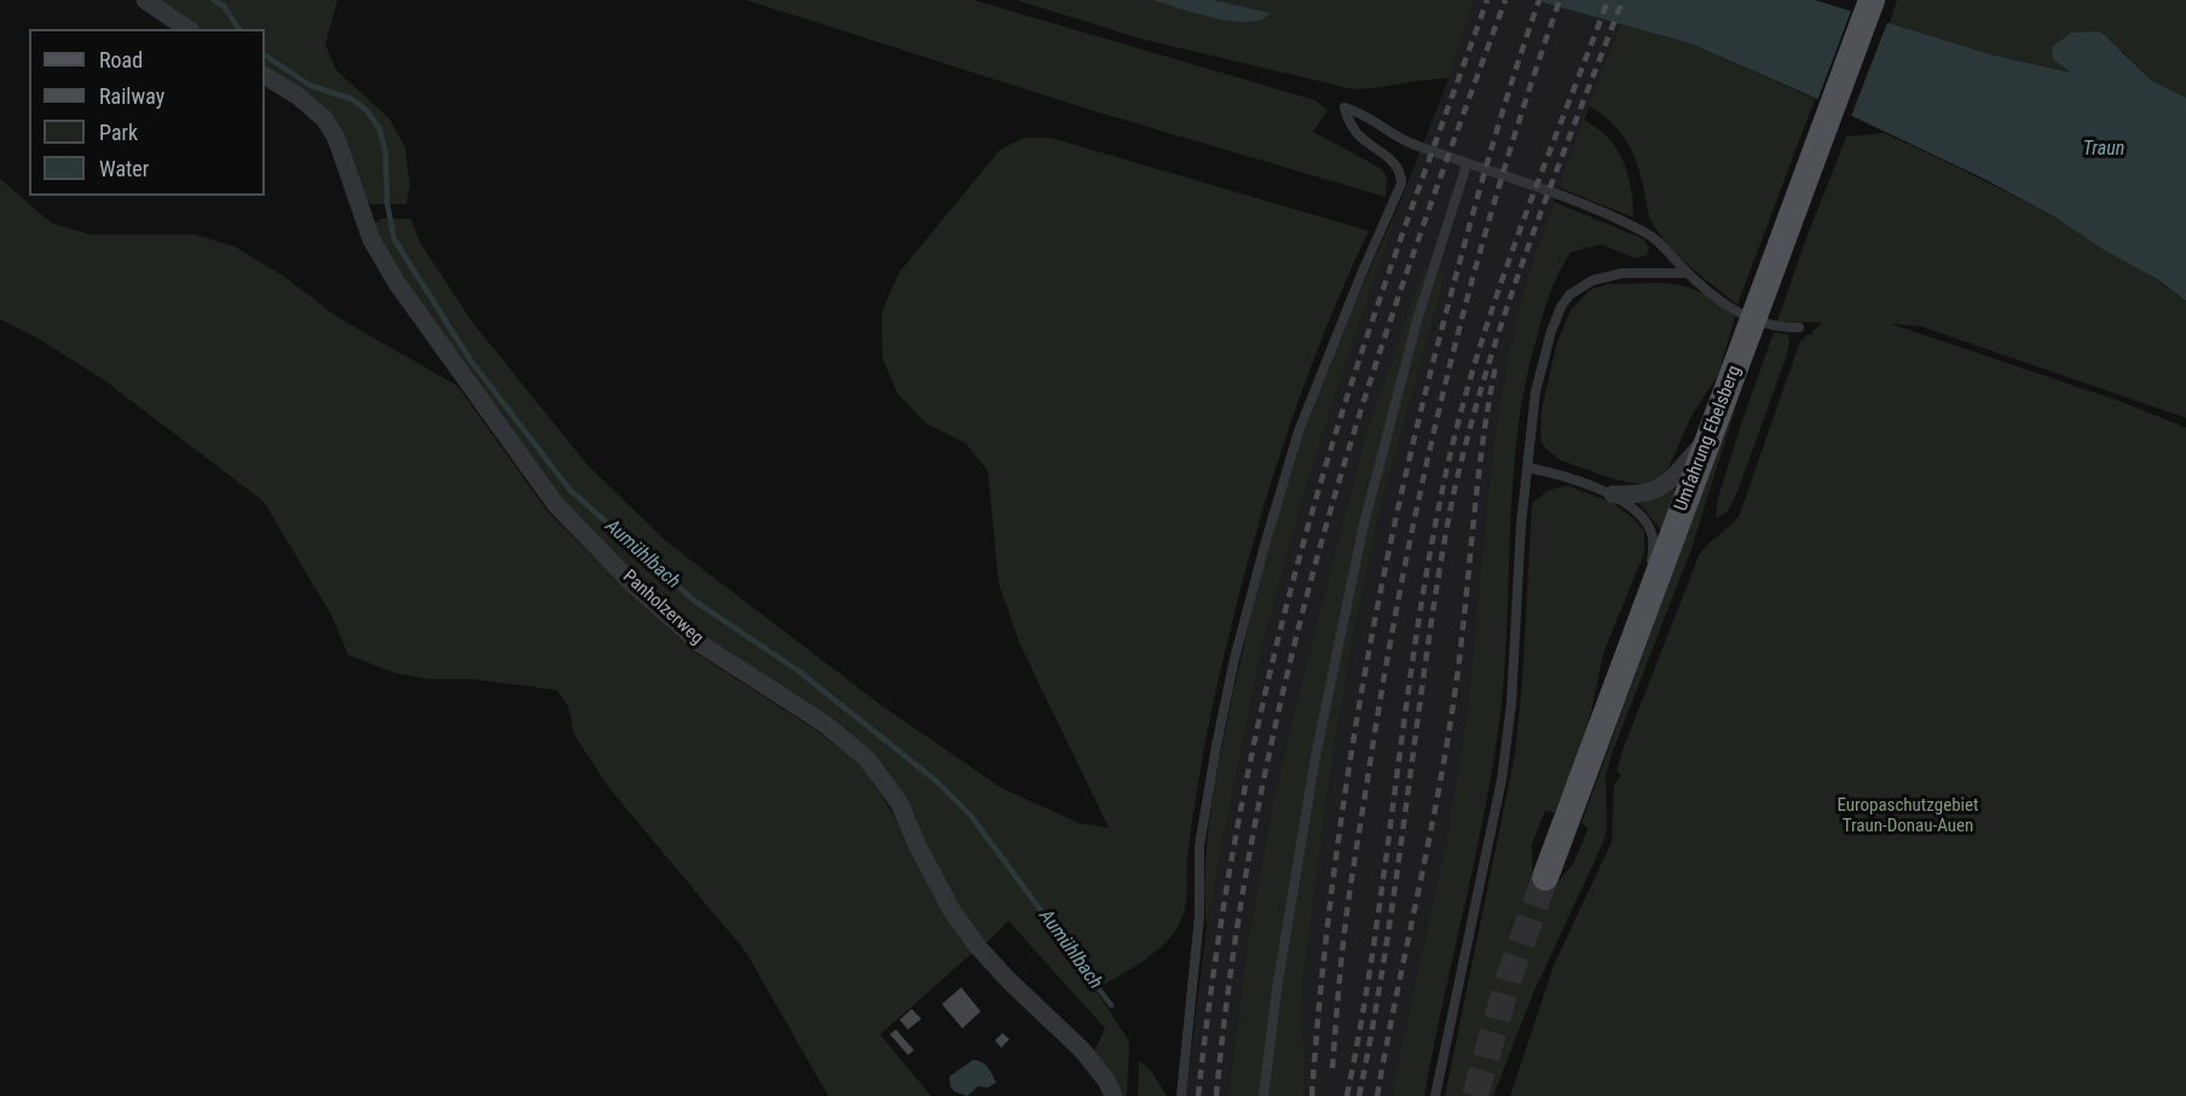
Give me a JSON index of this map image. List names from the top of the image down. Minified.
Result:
{"streets":{"main road":["Umfahrung Ebelsberg"],"street":["Panholzerweg"]},"water":["Traun","Aumühlbach"],"parks":["Europaschutzgebiet Traun-Donau-Auen"],"legend":["Road","Railway","Park","Water"]}
